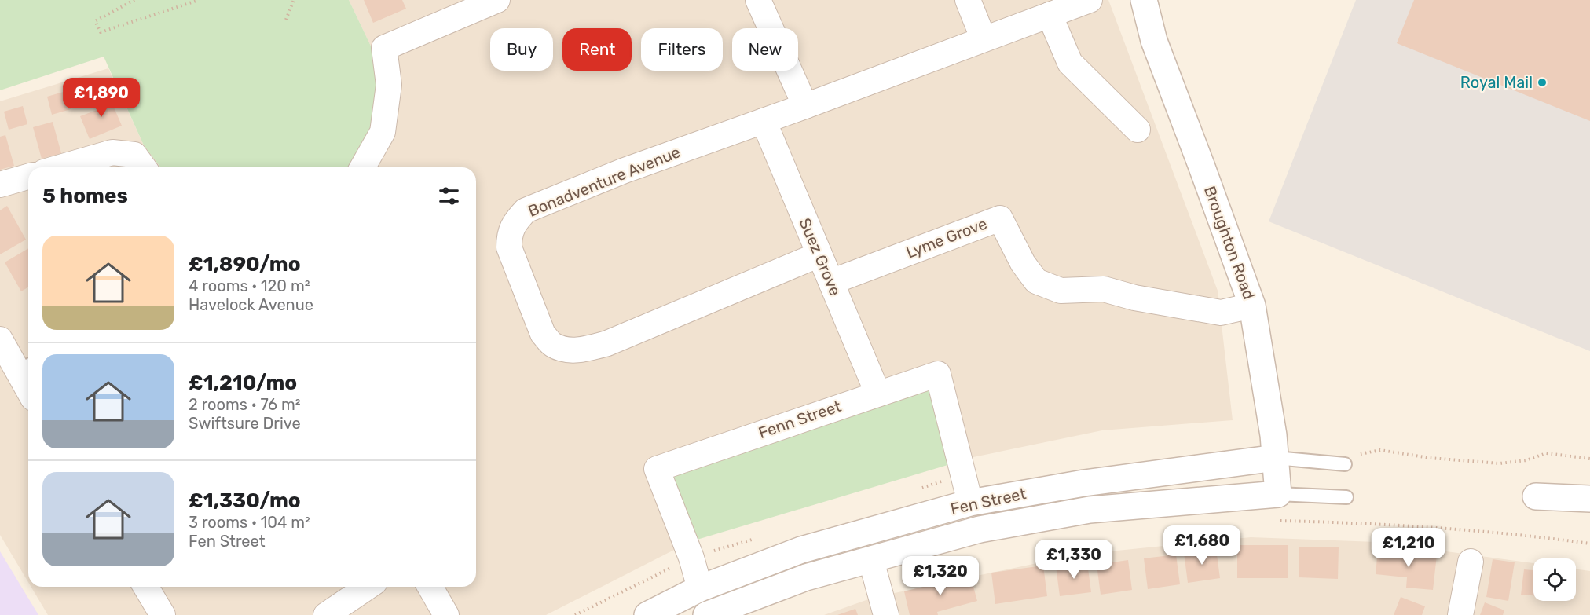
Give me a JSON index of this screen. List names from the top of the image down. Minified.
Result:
{"streets":{"street":["Bonadventure Avenue","Lyme Grove","Broughton Road","Suez Grove","Fenn Street","Fen Street"]},"crossings":[["Bonadventure Avenue","Suez Grove"],["Lyme Grove","Broughton Road"],["Lyme Grove","Suez Grove"],["Broughton Road","Fen Street"],["Suez Grove","Fenn Street"],["Fenn Street","Fen Street"]],"places":["Royal Mail"],"page":{"chip":["Buy","Rent","Filters","New"],"price":["£1,890","£1,680","£1,210","£1,330","£1,320"],"heading":"5 homes","list":[{"name":"£1,890/mo","note":"4 rooms · 120 m² · Havelock Avenue"},{"name":"£1,210/mo","note":"2 rooms · 76 m² · Swiftsure Drive"},{"name":"£1,330/mo","note":"3 rooms · 104 m² · Fen Street"}]}}
